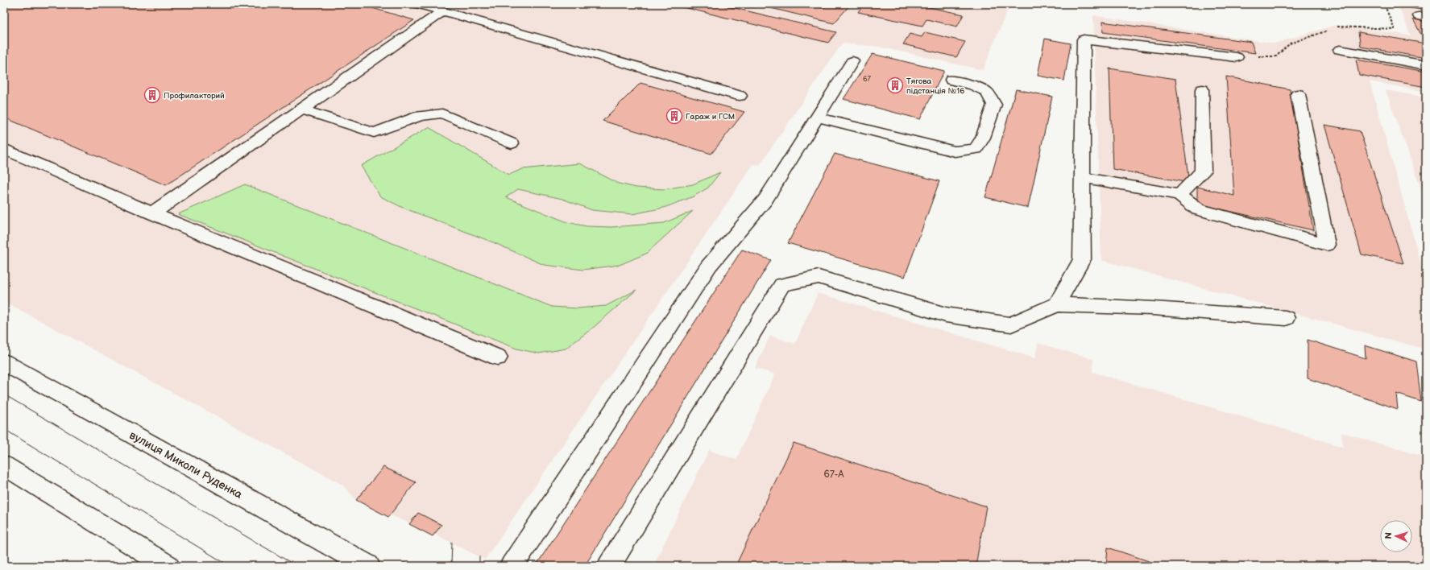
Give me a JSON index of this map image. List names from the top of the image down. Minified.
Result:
{"streets":{"street":["вулиця Миколи Руденка"]},"places":{"building":["Тягова пiдстанцiя №16","Профилакторий","Гараж и ГСМ"]},"house_numbers":["67","67-А"],"north":"left"}
